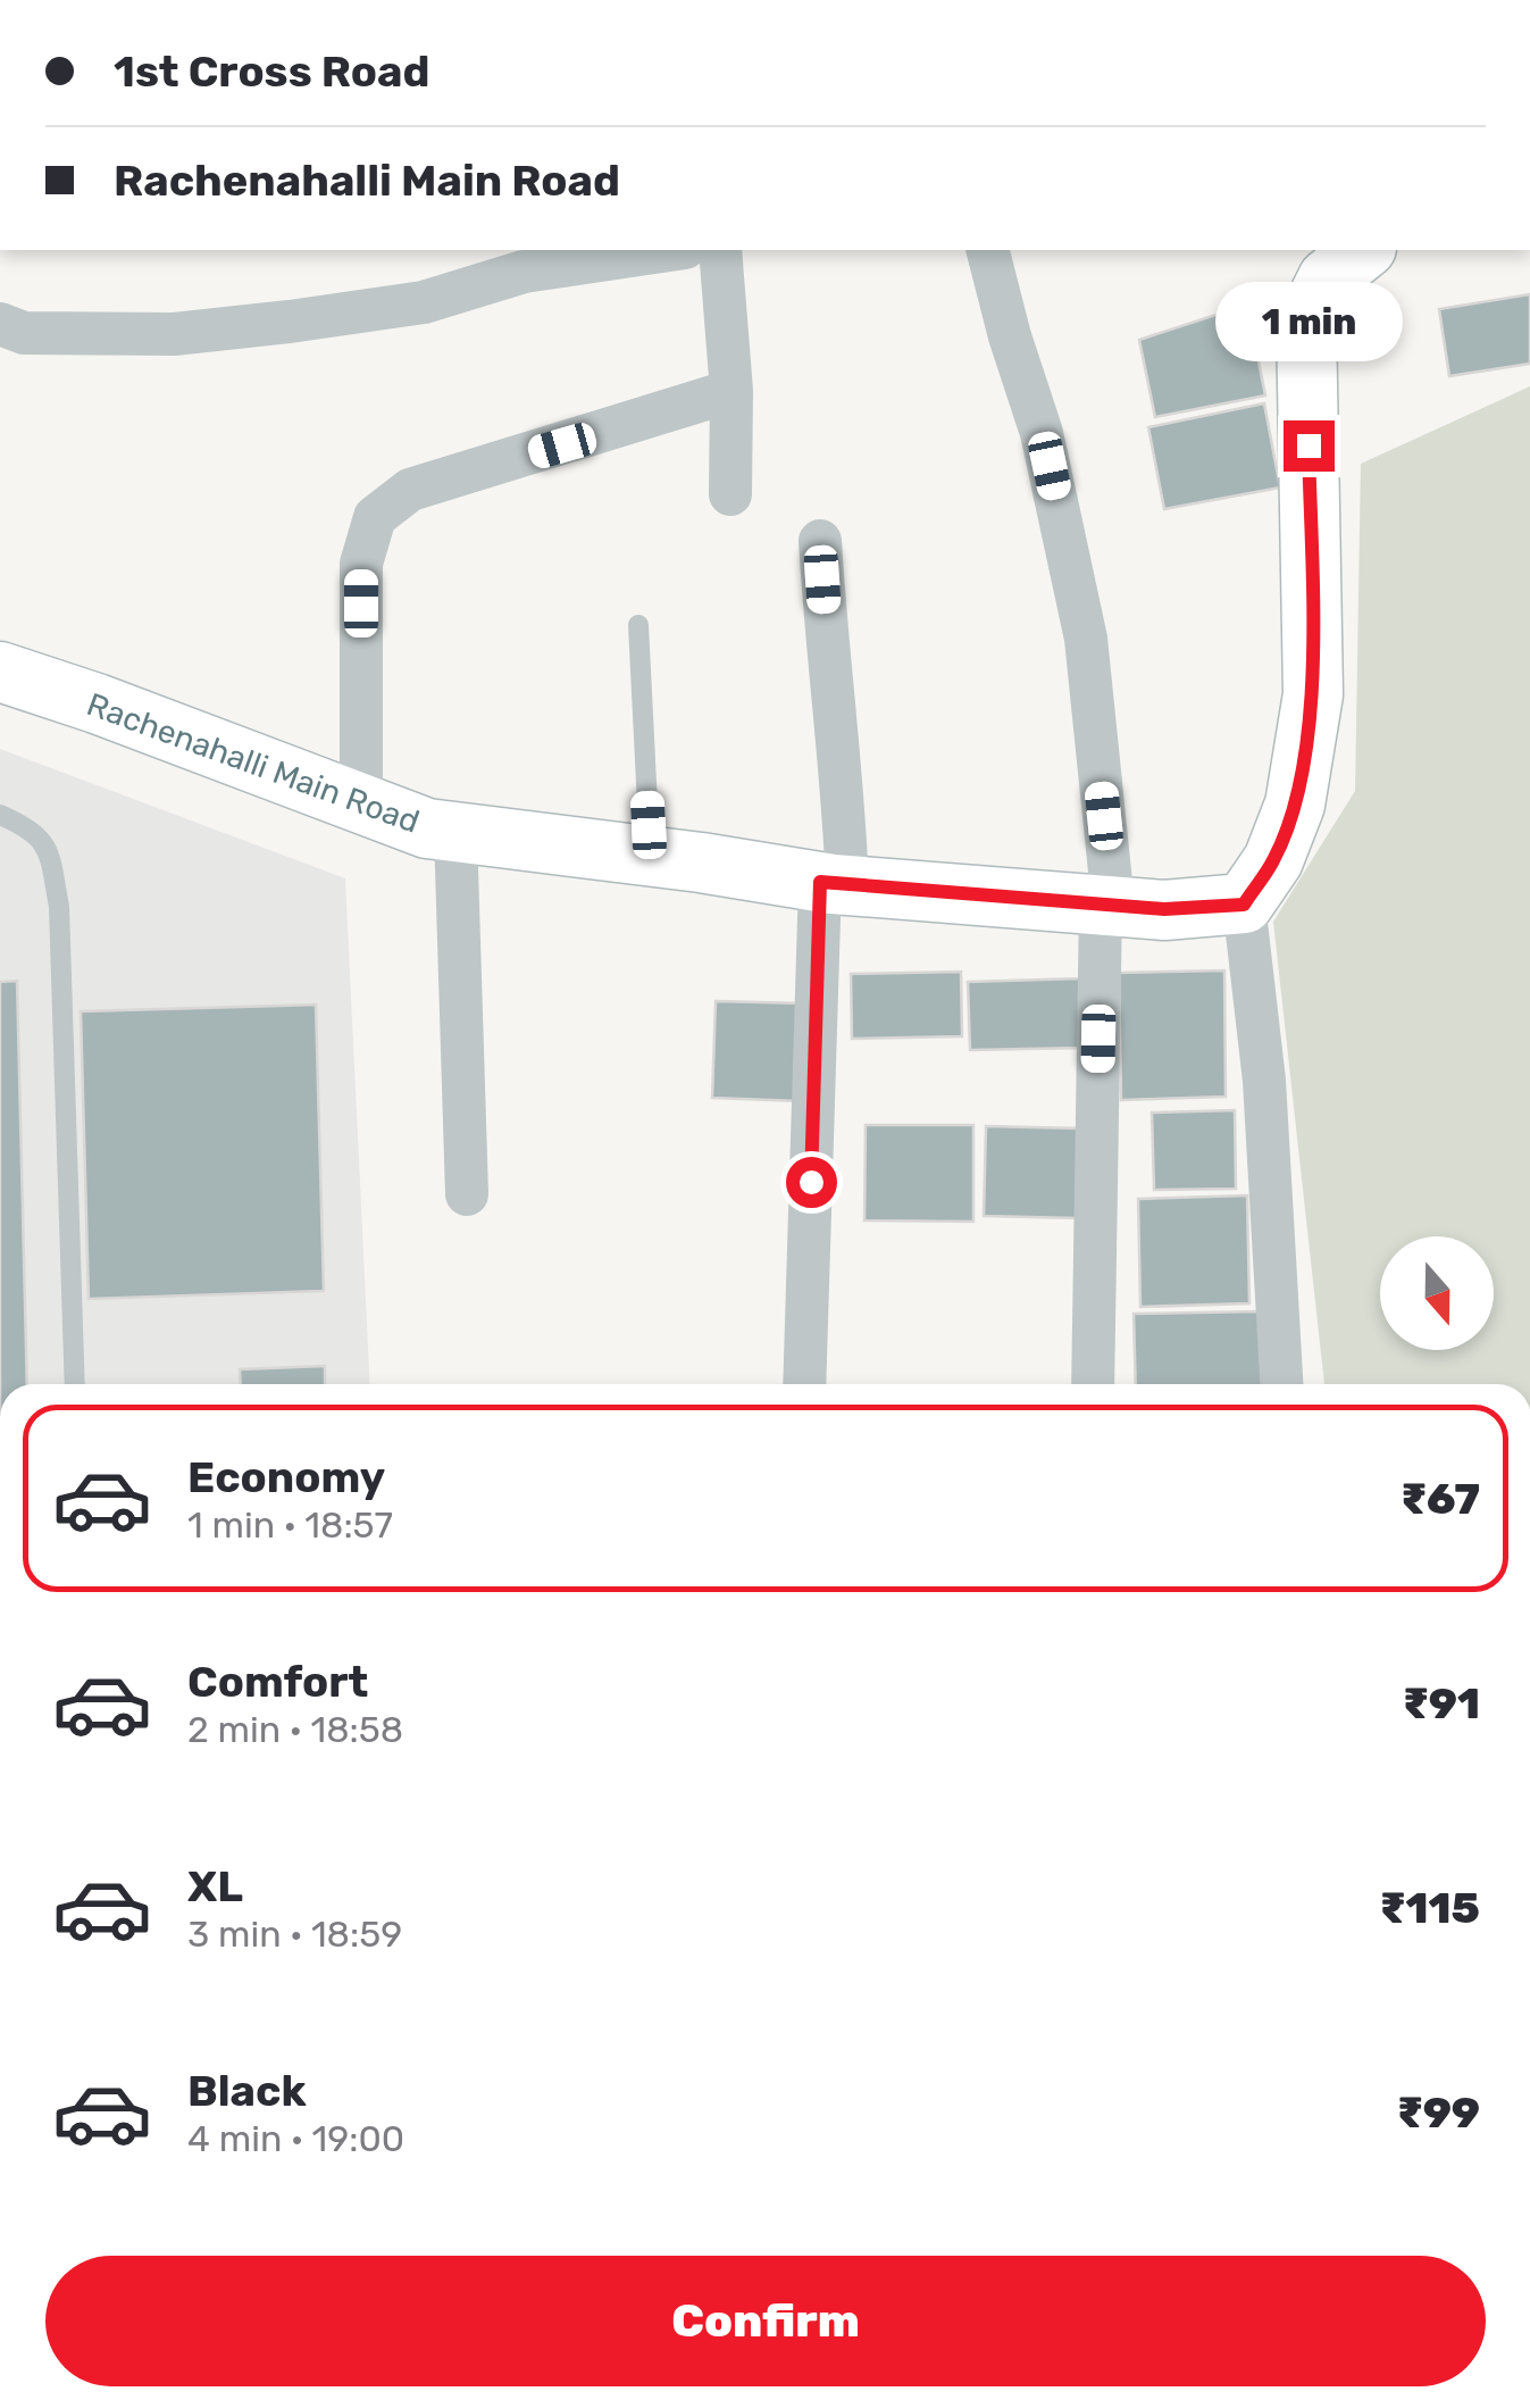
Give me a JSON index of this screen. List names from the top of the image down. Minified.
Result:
{"streets":{"street":["Rachenahalli Main Road"]},"north":"bottom","page":{"banner":["1st Cross Road","Rachenahalli Main Road"],"bubble":"1 min","list":[{"name":"Economy","note":"1 min · 18:57","value":"₹67"},{"name":"Comfort","note":"2 min · 18:58","value":"₹91"},{"name":"XL","note":"3 min · 18:59","value":"₹115"},{"name":"Black","note":"4 min · 19:00","value":"₹99"}],"buttons":"Confirm"}}
